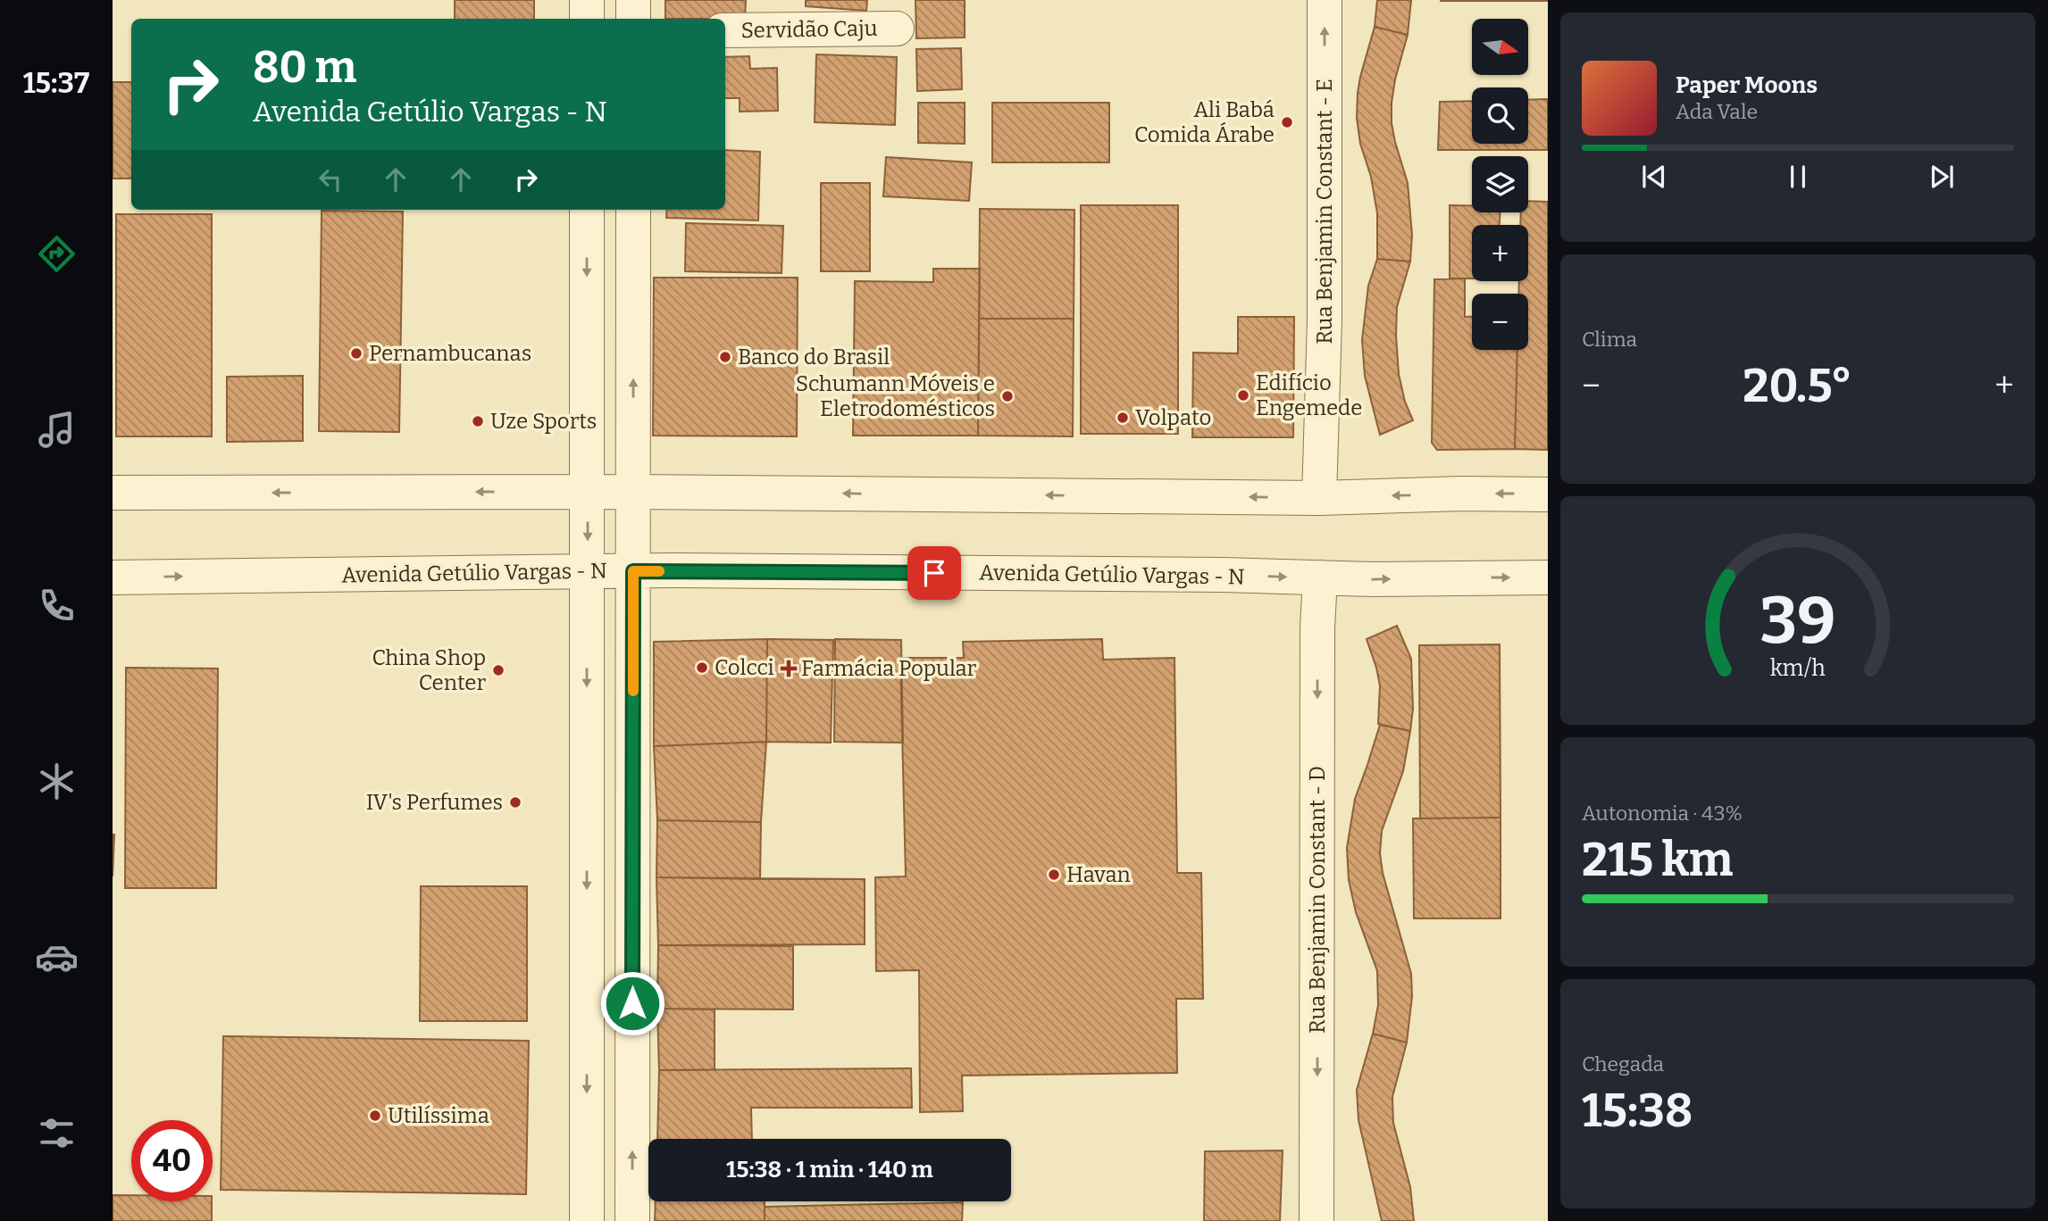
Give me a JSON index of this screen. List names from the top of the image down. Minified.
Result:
{"streets":{"street":["Servidão Caju","Rua Benjamin Constant - E","Avenida Getúlio Vargas - N","Rua Benjamin Constant - D"]},"crossings":[["Avenida Getúlio Vargas - N","Rua Benjamin Constant - D"]],"one_way":["Rua Benjamin Constant - E","Rua Benjamin Constant - D"],"places":{"other":["Ali Babá Comida Árabe","Pernambucanas","Banco do Brasil","Edifício Engemede","Schumann Móveis e Eletrodomésticos","Volpato","Uze Sports","Colcci","China Shop Center","IV's Perfumes","Havan","Utilíssima"],"health":["Farmácia Popular"]},"north":"right","page":{"tabs":"15:37","map_buttons":["+","−"],"turn":["80 m","Avenida Getúlio Vargas - N"],"song":["Paper Moons","Ada Vale"],"tile":["Clima",["Autonomia · 43%","215 km"],["Chegada","15:38"]],"heat":["−","20.5°","+"],"limit":"40","trip":"15:38 · 1 min · 140 m","gauge":["39","km/h"]}}
